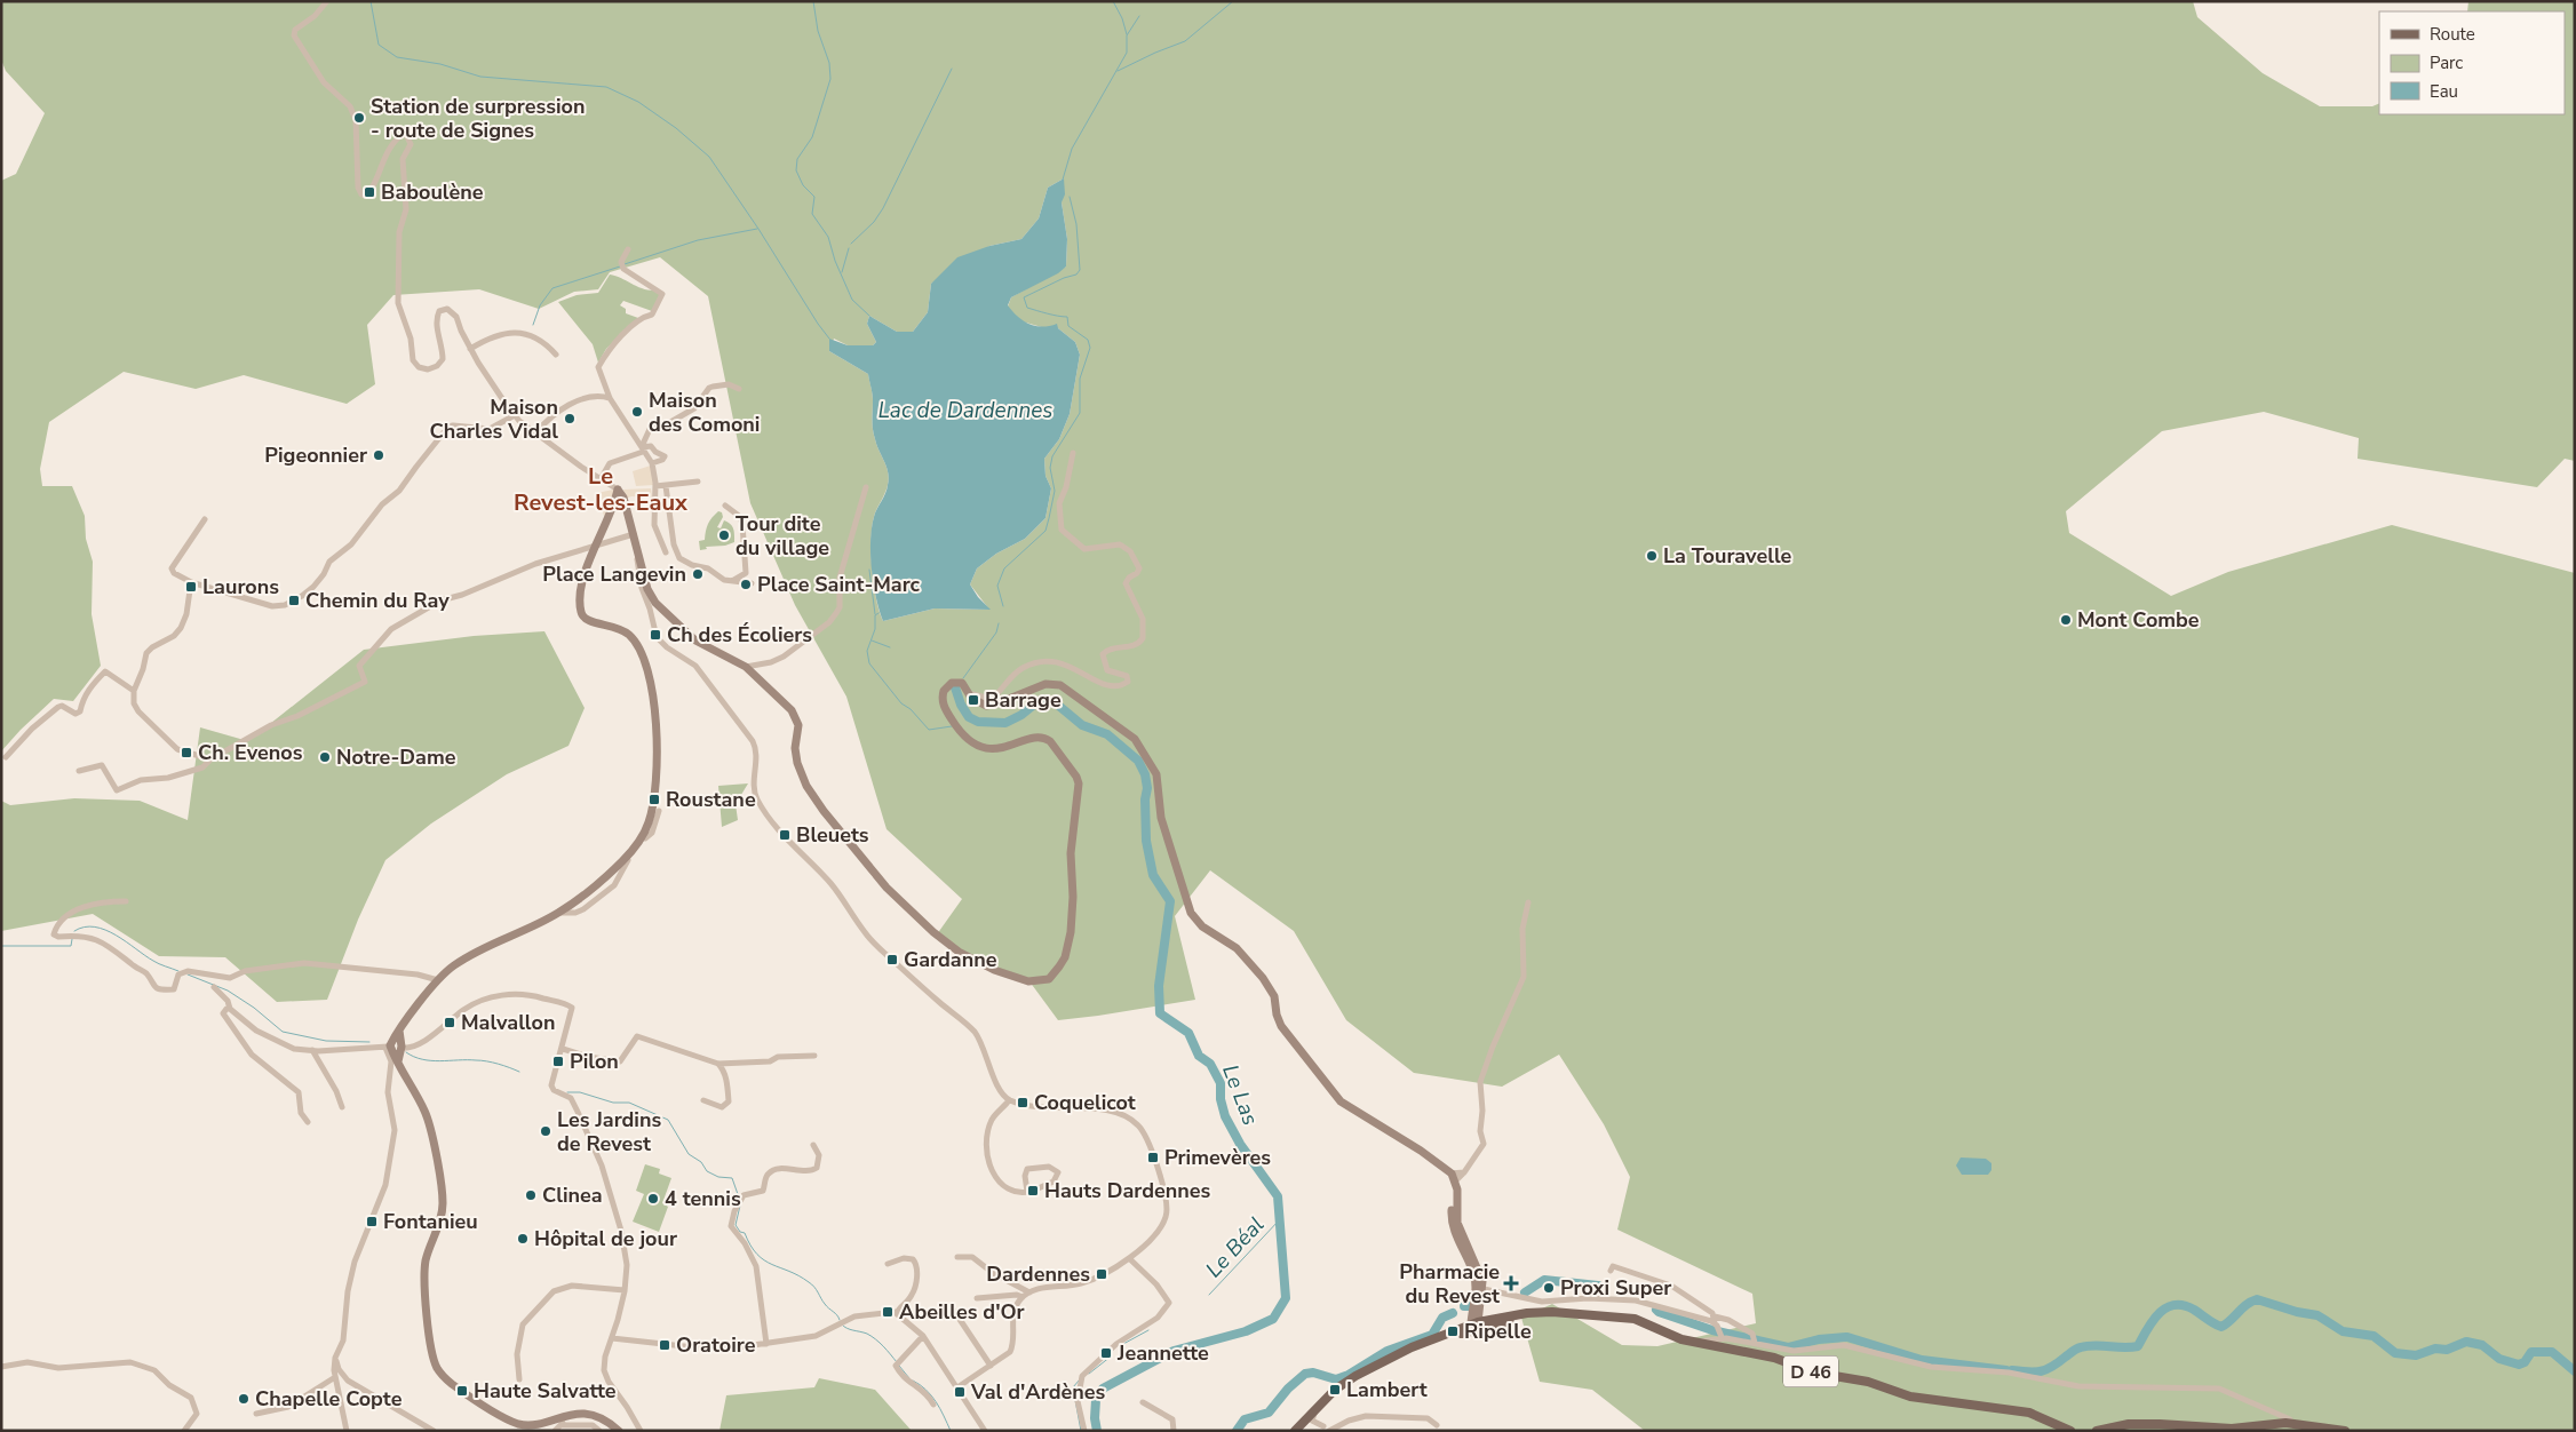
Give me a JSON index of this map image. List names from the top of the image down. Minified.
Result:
{"streets":{"main road":["D 46"]},"districts":["Le Revest-les-Eaux"],"water":["Lac de Dardennes","Le Las","Le Béal"],"places":{"other":["Station de surpression - route de Signes","Maison des Comoni","Maison Charles Vidal","Pigeonnier","Tour dite du village","La Touravelle","Place Langevin","Place Saint-Marc","Mont Combe","Notre-Dame","Les Jardins de Revest","Clinea","4 tennis","Hôpital de jour","Proxi Super","Chapelle Copte"],"transit":["Baboulène","Laurons","Chemin du Ray","Ch des Écoliers","Barrage","Ch. Evenos","Roustane","Bleuets","Gardanne","Malvallon","Pilon","Coquelicot","Primevères","Hauts Dardennes","Fontanieu","Dardennes","Abeilles d'Or","Ripelle","Oratoire","Jeannette","Lambert","Haute Salvatte","Val d'Ardènes"],"health":["Pharmacie du Revest"]},"legend":["Route","Parc","Eau"]}
